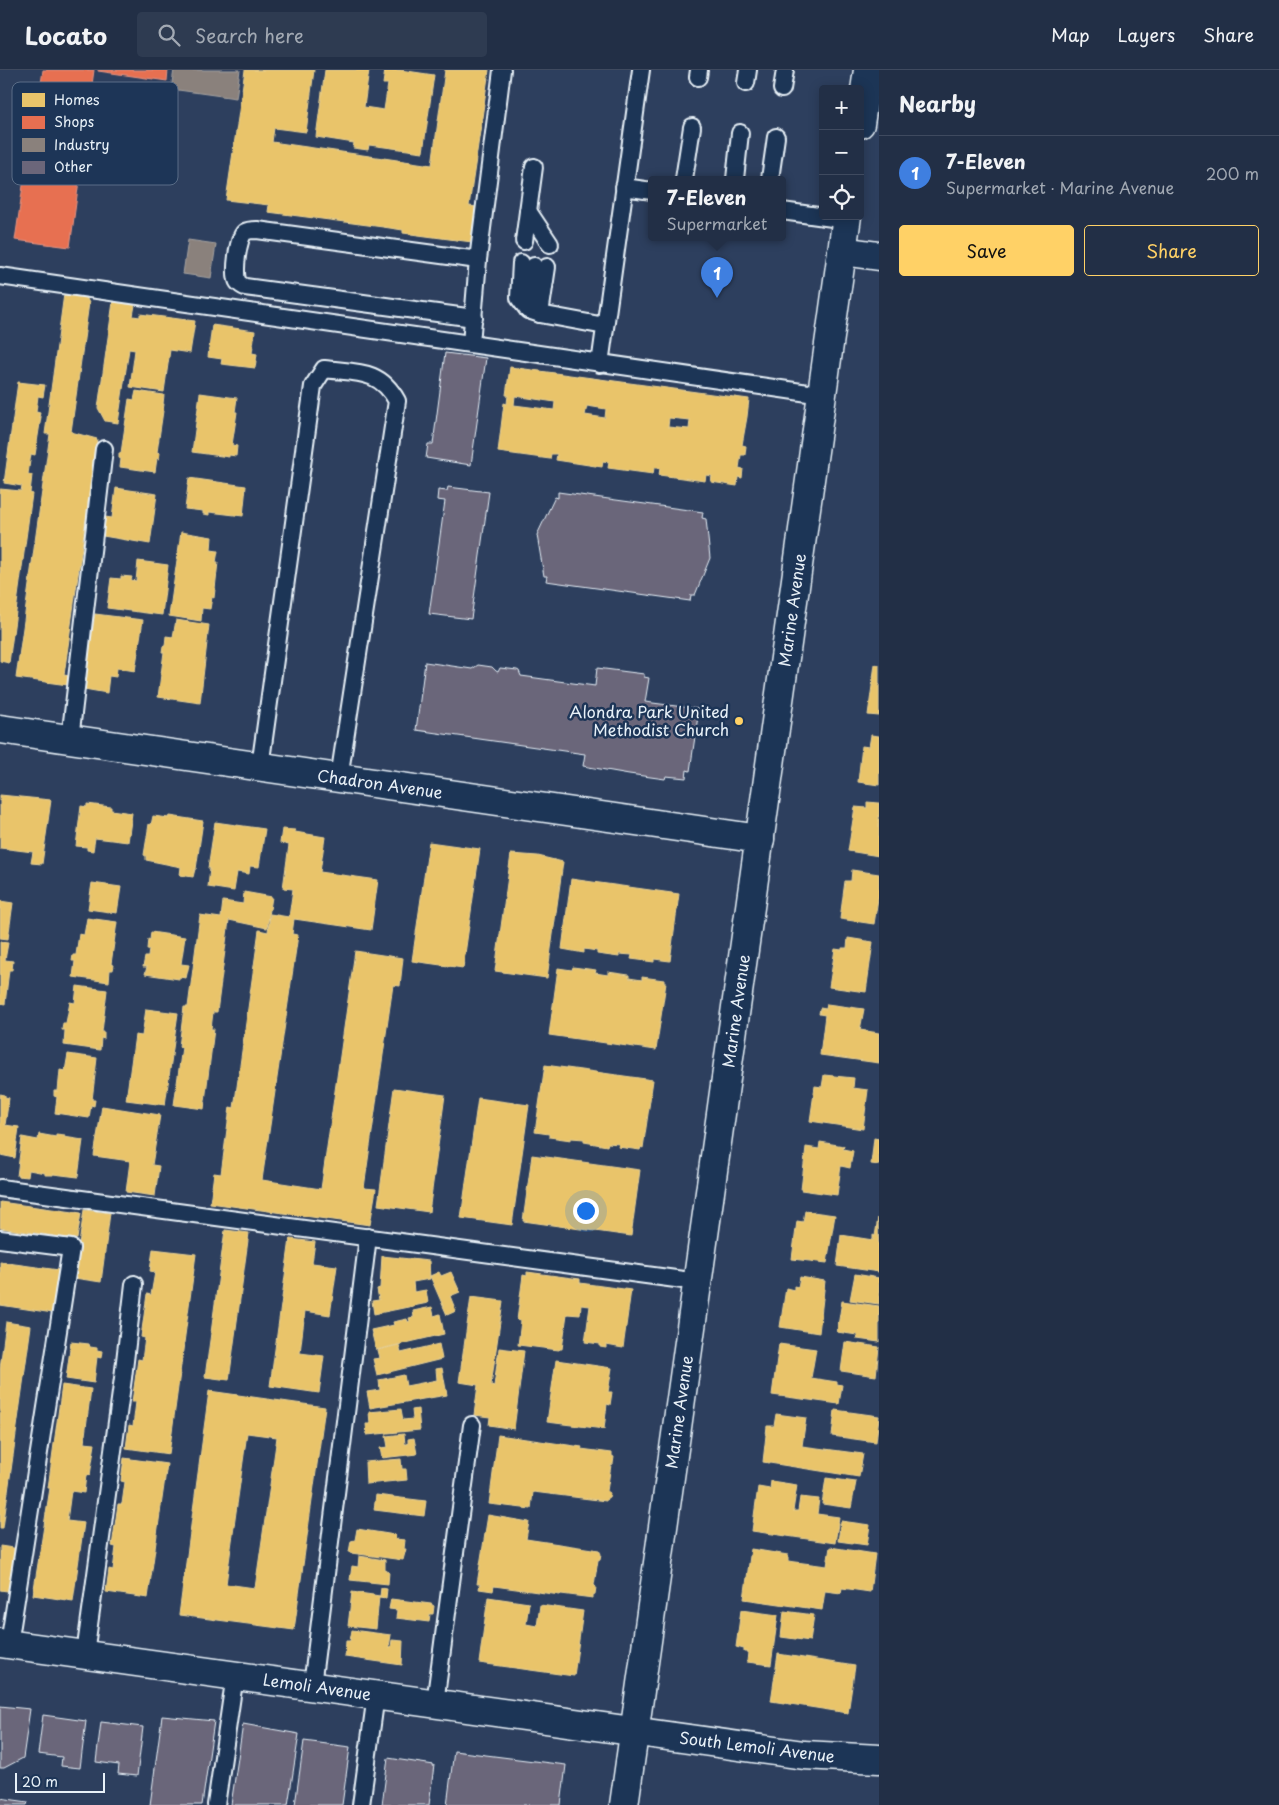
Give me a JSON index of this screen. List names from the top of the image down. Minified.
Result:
{"streets":{"street":["Marine Avenue","Chadron Avenue","Lemoli Avenue","South Lemoli Avenue"]},"crossings":[["Marine Avenue","Chadron Avenue"],["Marine Avenue","Lemoli Avenue"],["Marine Avenue","South Lemoli Avenue"],["Lemoli Avenue","South Lemoli Avenue"]],"places":["Alondra Park United Methodist Church"],"legend":["Homes","Shops","Industry","Other"],"scale_bar":"20 m","page":{"header":"Locato","search":"Search here","nav":["Map","Layers","Share"],"heading":"Nearby","map_buttons":["+","−"],"list":[{"mark":"1","name":"7-Eleven","note":"Supermarket · Marine Avenue","value":"200 m"}],"popup":["7-Eleven","Supermarket"],"buttons":["Save","Share"],"pins":"1","scale":"20 m"}}
